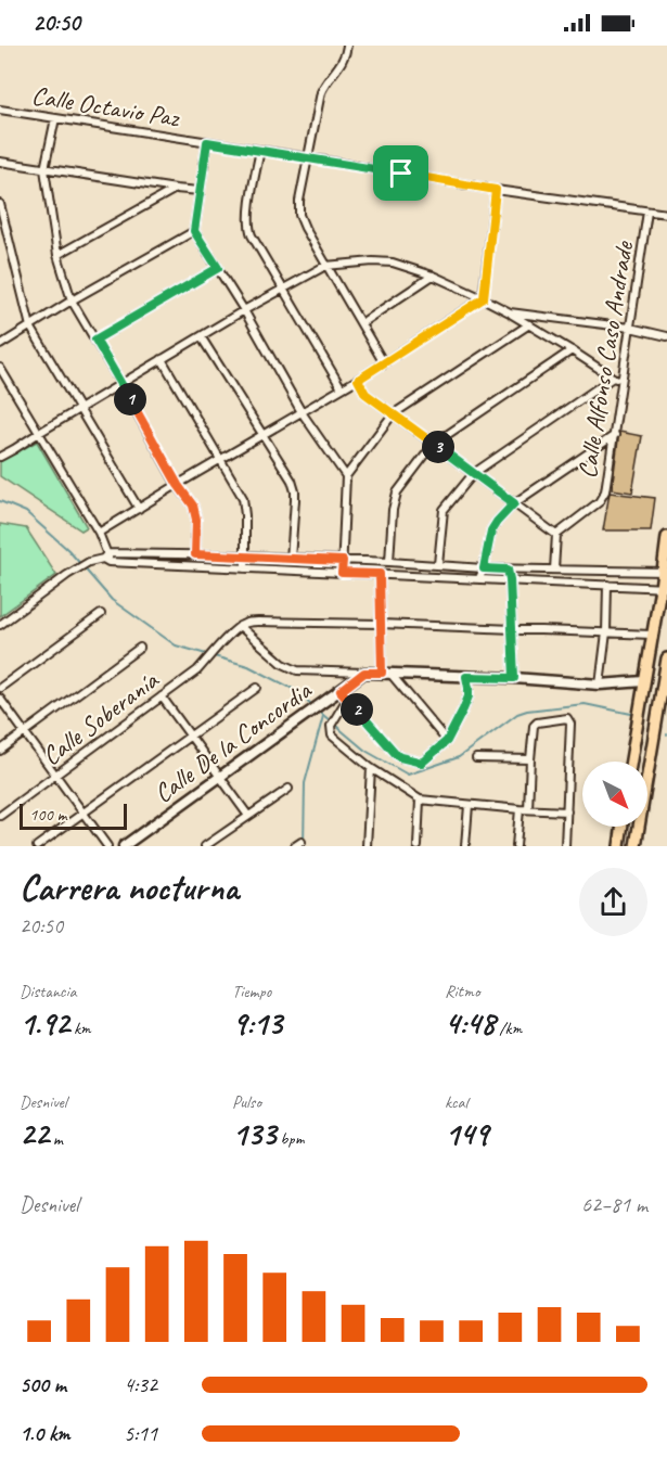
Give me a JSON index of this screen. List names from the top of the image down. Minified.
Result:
{"streets":{"street":["Calle Octavio Paz","Calle Alfonso Caso Andrade","Calle Soberanía","Calle De la Concordia"]},"crossings":[["Calle Octavio Paz","Calle Alfonso Caso Andrade"]],"scale_bar":"100 m","north":"bottom right","page":{"status":"20:50","pins":["1","3","2"],"scale":"100 m","heading":["Carrera nocturna","20:50"],"stats":[["Distancia","1.92 km"],["Tiempo","9:13"],["Ritmo","4:48 /km"],["Desnivel","22 m"],["Pulso","133 bpm"],["kcal","149"]],"chart":["Desnivel","62–81 m"],"list":[{"name":"500 m","note":"4:32"},{"name":"1.0 km","note":"5:11"}]}}
